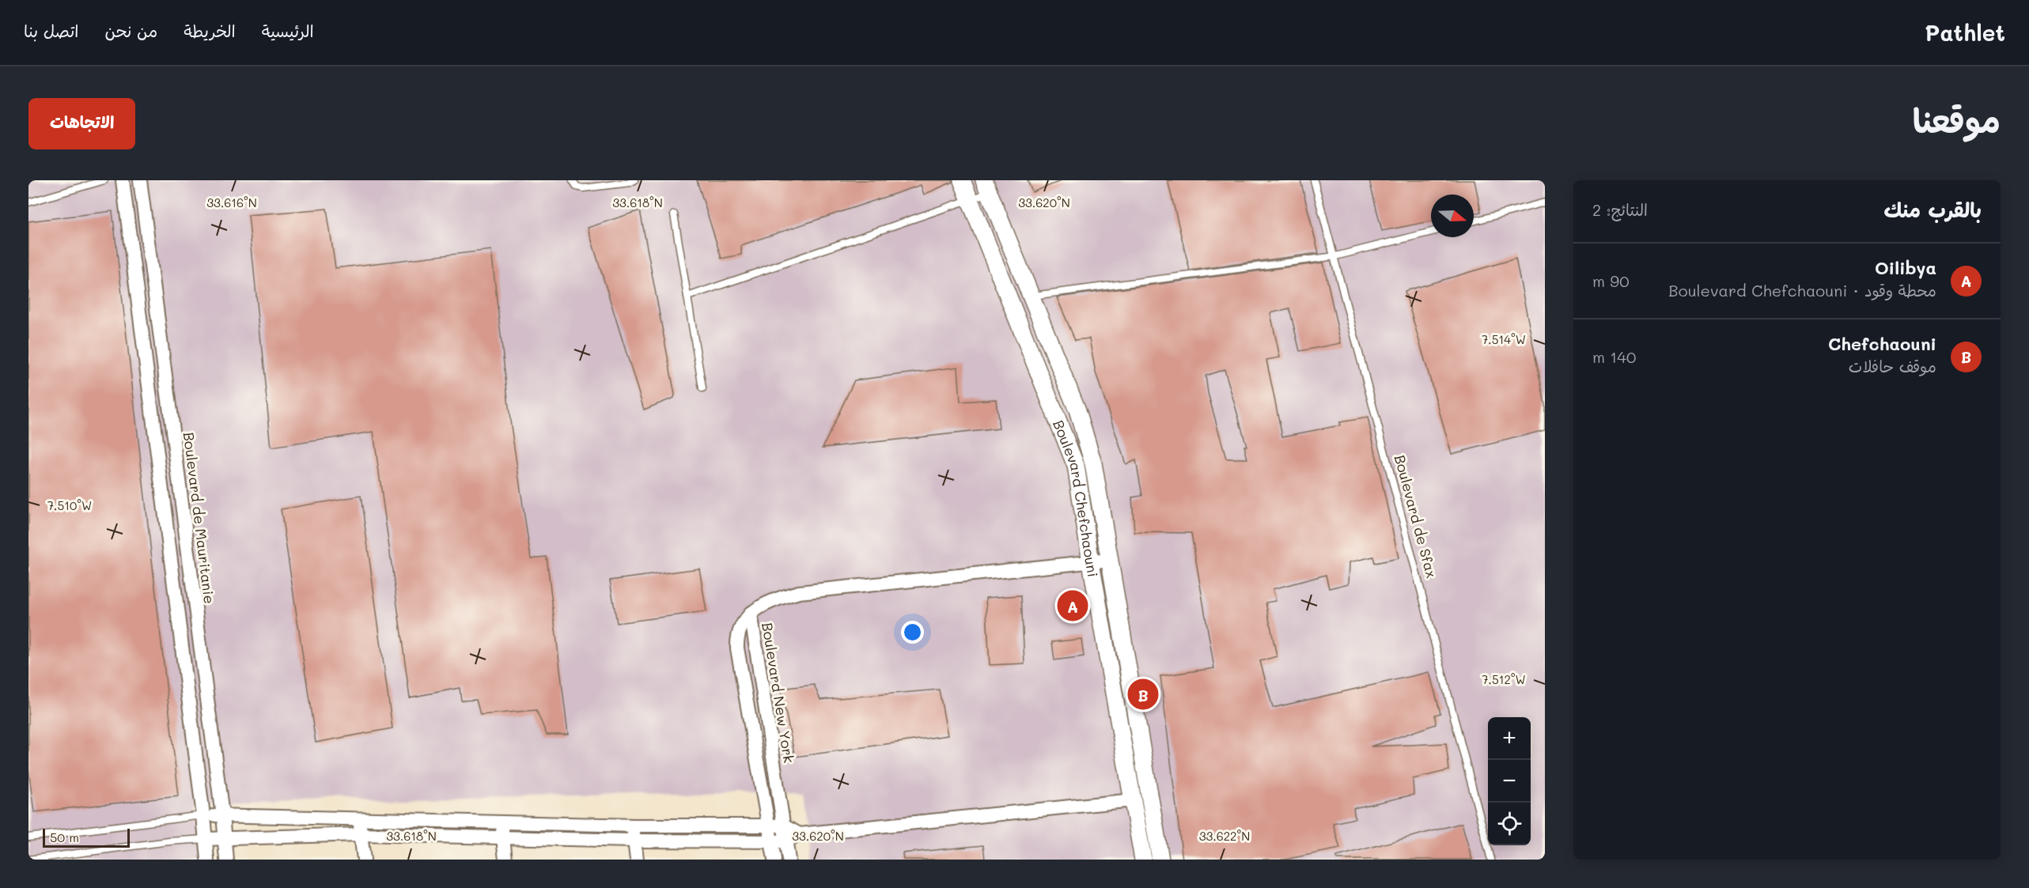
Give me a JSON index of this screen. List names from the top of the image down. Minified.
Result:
{"streets":{"street":["Boulevard Chefchaouni","Boulevard de Mauritanie","Boulevard New York"],"lane":["Boulevard de Sfax"]},"scale_bar":"50 m","north":"right","page":{"header":"Pathlet","nav":["الرئيسية","الخريطة","من نحن","اتصل بنا"],"title":"موقعنا","buttons":"الاتجاهات","heading":["بالقرب منك","النتائج: 2"],"list":[{"mark":"A","name":"Oilibya","note":"محطة وقود · Boulevard Chefchaouni","value":"90 m"},{"mark":"B","name":"Chefchaouni","note":"موقف حافلات","value":"140 m"}],"pins":["A","B"],"map_buttons":["+","−"],"scale":"50 m"},"coordinates":["33.618°N","33.620°N","33.616°N","7.514°W","7.510°W","7.512°W","33.622°N"]}
